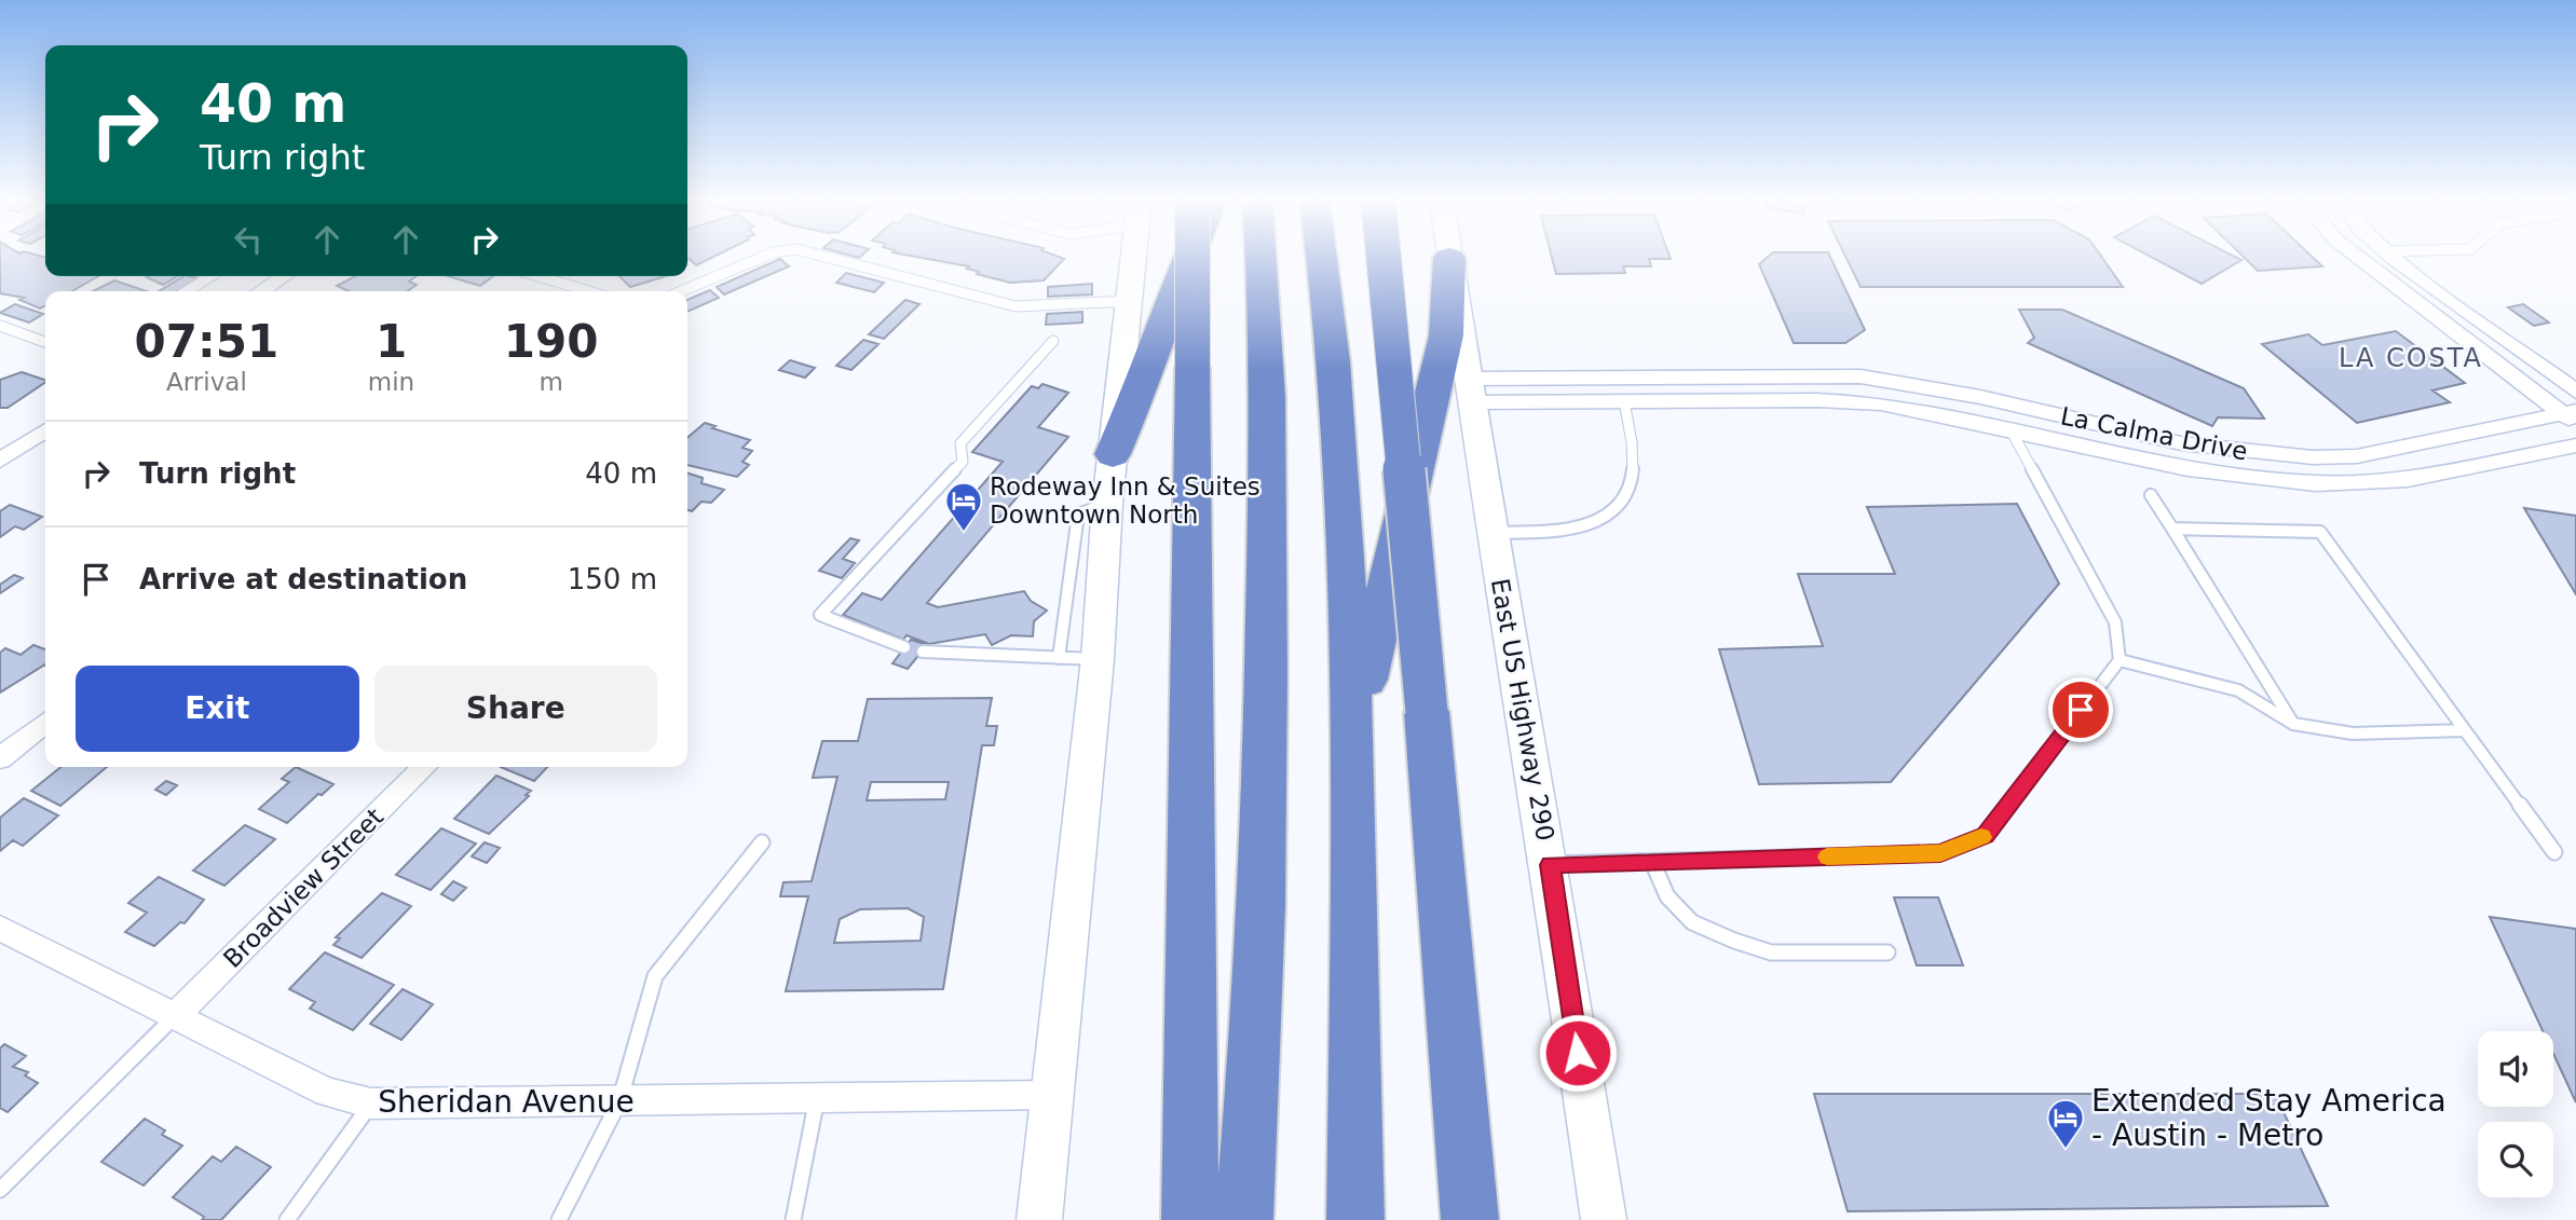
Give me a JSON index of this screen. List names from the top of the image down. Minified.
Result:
{"streets":{"main road":["East US Highway 290"],"street":["La Calma Drive","Broadview Street","Sheridan Avenue"]},"crossings":[["La Calma Drive","East US Highway 290"],["Broadview Street","Sheridan Avenue"]],"districts":["LA COSTA"],"places":{"hotel":["Rodeway Inn & Suites Downtown North","Extended Stay America - Austin - Metro"]},"page":{"turn":["40 m","Turn right"],"eta":["07:51","Arrival","1","min","190","m"],"list":[{"name":"Turn right","value":"40 m"},{"name":"Arrive at destination","value":"150 m"}],"buttons":["Exit","Share"]}}
